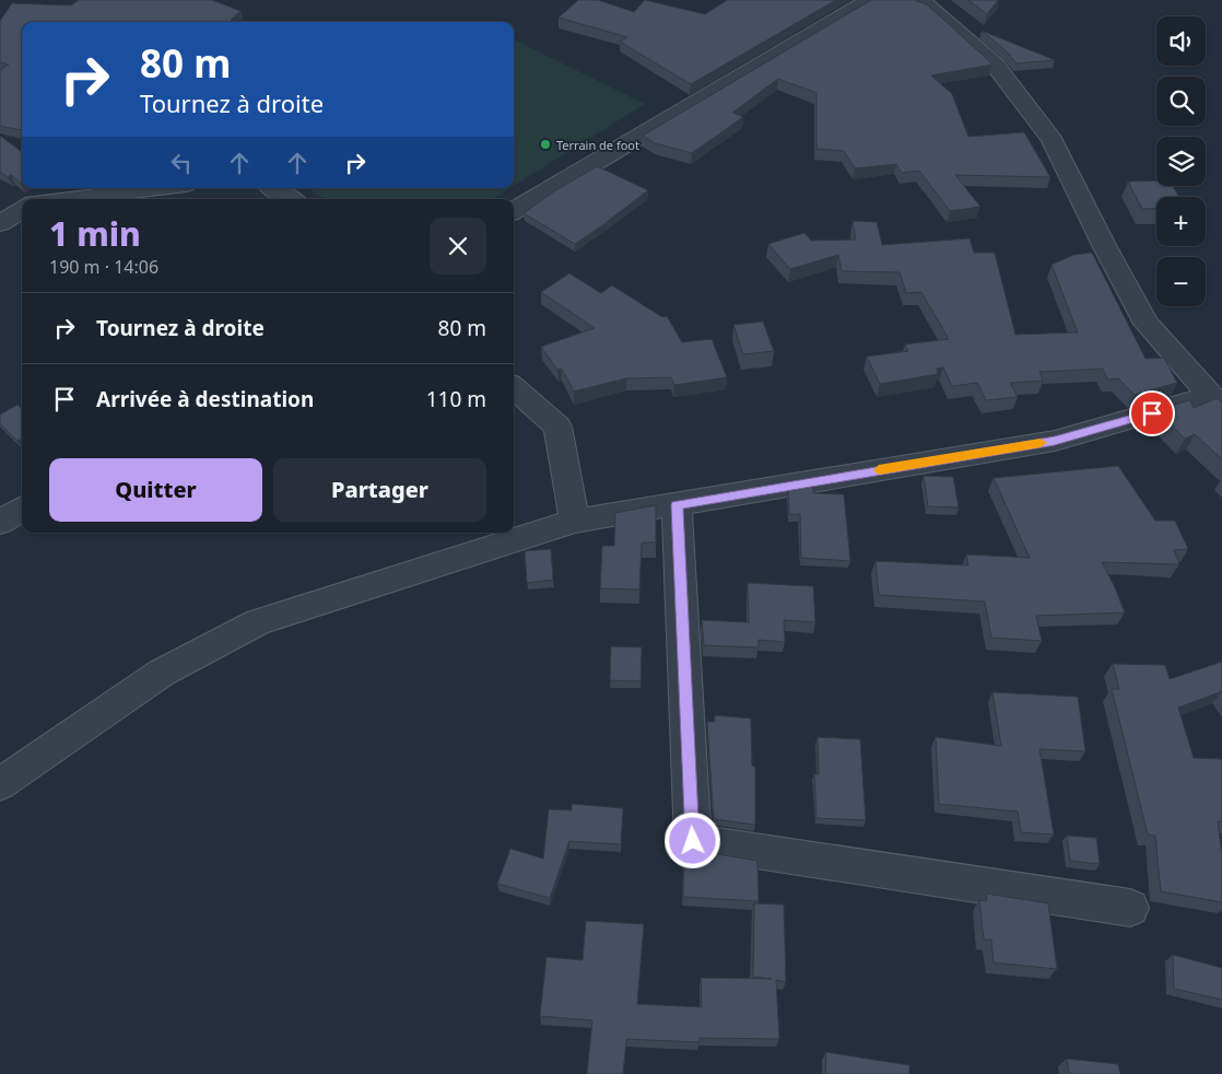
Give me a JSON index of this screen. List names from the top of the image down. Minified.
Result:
{"places":["Terrain de foot"],"page":{"map_buttons":["+","−"],"turn":["80 m","Tournez à droite"],"heading":["1 min","190 m · 14:06"],"list":[{"name":"Tournez à droite","value":"80 m"},{"name":"Arrivée à destination","value":"110 m"}],"buttons":["Quitter","Partager"]}}
